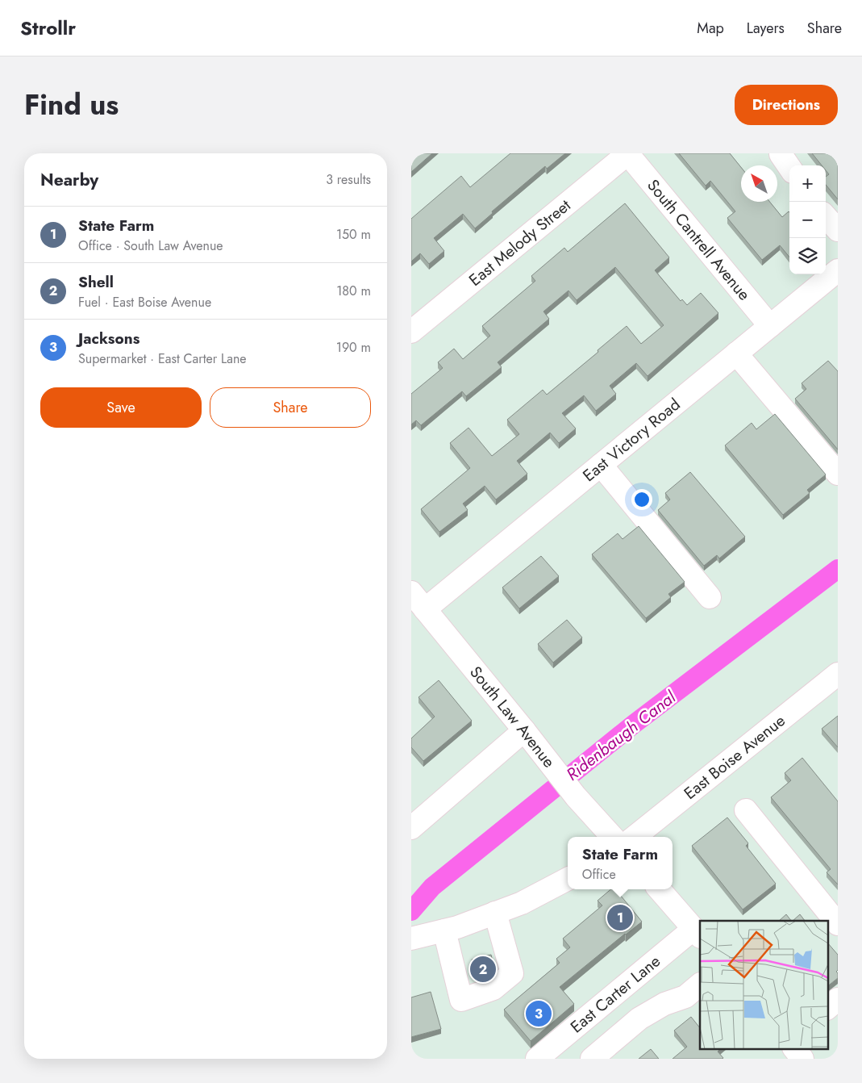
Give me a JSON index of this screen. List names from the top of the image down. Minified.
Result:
{"streets":{"street":["South Cantrell Avenue","East Melody Street","East Victory Road","South Law Avenue","East Boise Avenue","East Carter Lane"]},"crossings":[["South Cantrell Avenue","East Melody Street"],["South Cantrell Avenue","East Victory Road"],["East Victory Road","South Law Avenue"]],"water":["Ridenbaugh Canal"],"north":"top left","page":{"header":"Strollr","nav":["Map","Layers","Share"],"title":"Find us","buttons":["Directions",["Save","Share"]],"heading":["Nearby","3 results"],"map_buttons":["+","−"],"list":[{"mark":"1","name":"State Farm","note":"Office · South Law Avenue","value":"150 m"},{"mark":"2","name":"Shell","note":"Fuel · East Boise Avenue","value":"180 m"},{"mark":"3","name":"Jacksons","note":"Supermarket · East Carter Lane","value":"190 m"}],"popup":["State Farm","Office"],"pins":["1","2","3"]}}
